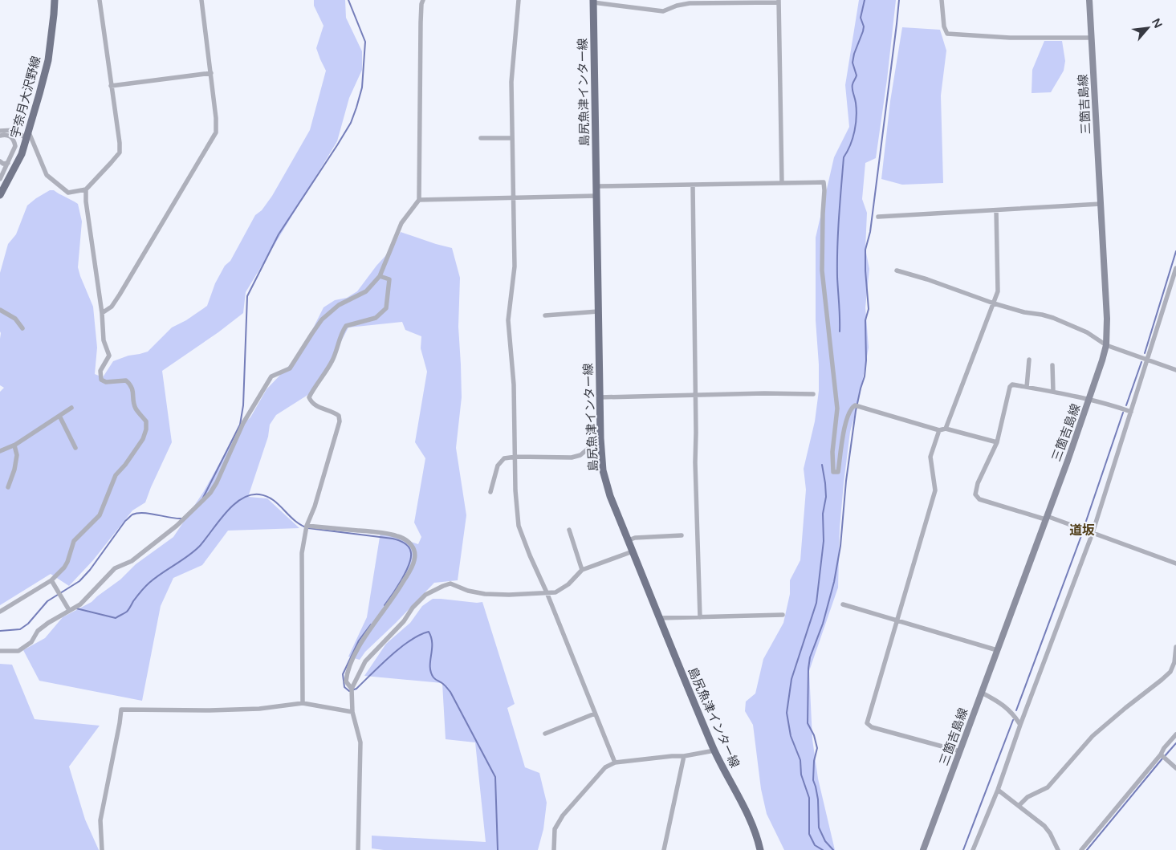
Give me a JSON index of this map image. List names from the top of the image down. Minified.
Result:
{"streets":{"main road":["島尻魚津インター線","宇奈月大沢野線","三箇吉島線"]},"districts":["道坂"],"north":"top right"}
